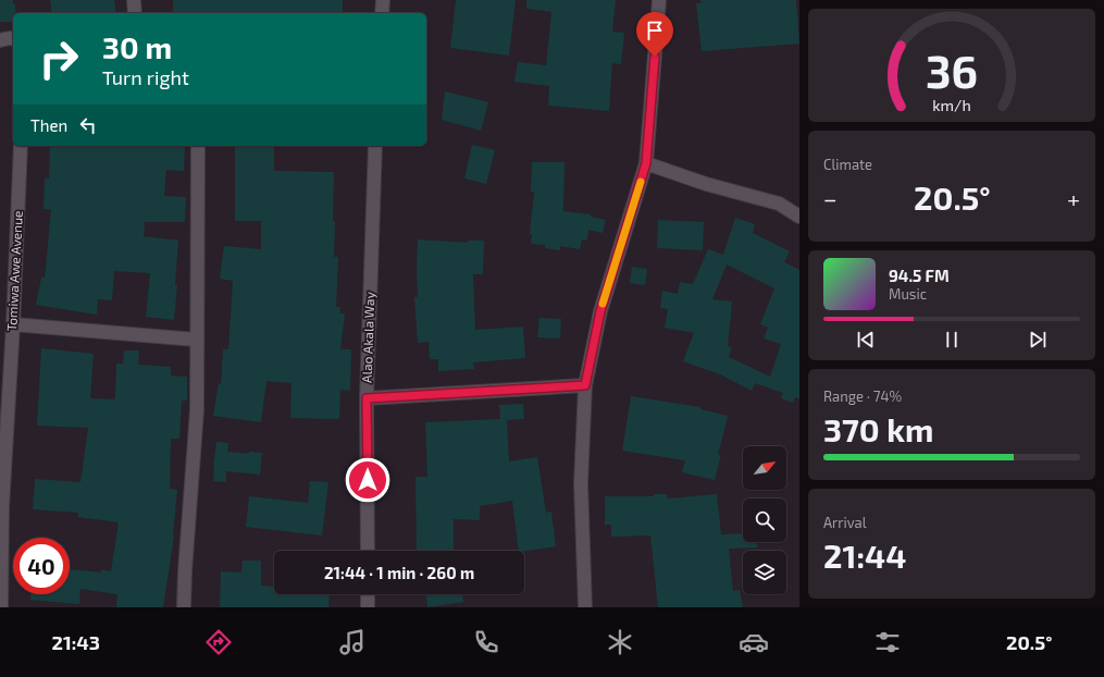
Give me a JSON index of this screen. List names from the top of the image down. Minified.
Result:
{"streets":{"street":["Tomiwa Awe Avenue","Alao Akala Way"]},"north":"top right","page":{"turn":["30 m","Turn right"],"then":"Then","tile":["Climate",["Range · 74%","370 km"],["Arrival","21:44"]],"heat":["−","20.5°","+"],"song":["94.5 FM","Music"],"limit":"40","trip":"21:44 · 1 min · 260 m","tabs":["21:43","20.5°"],"gauge":["36","km/h"]}}
